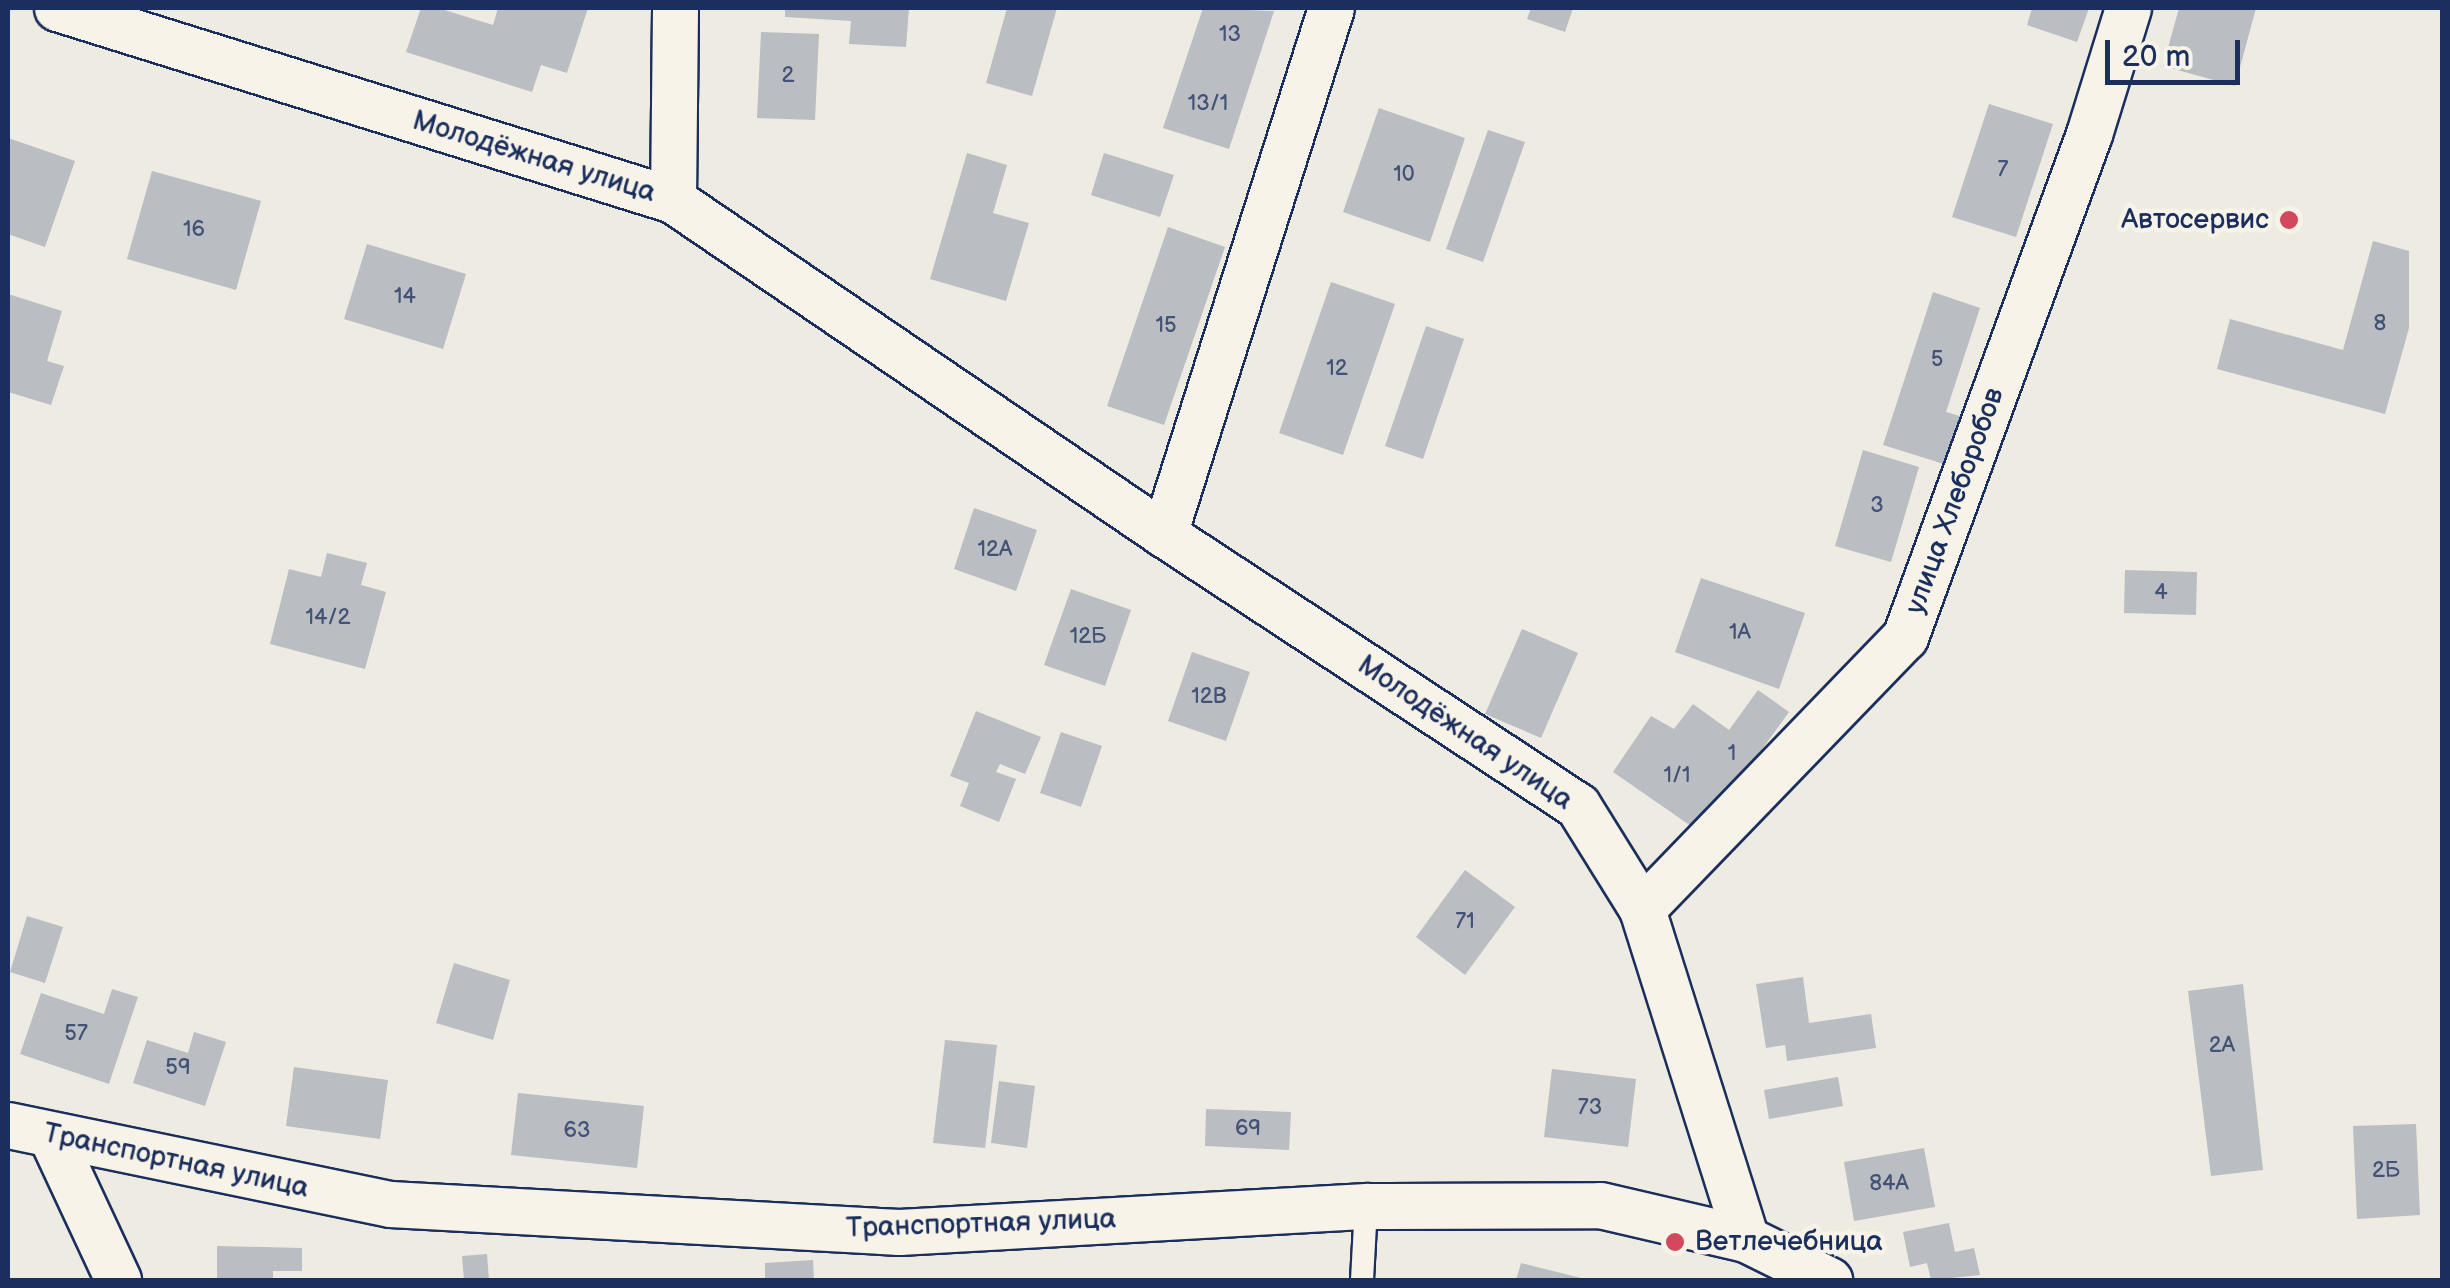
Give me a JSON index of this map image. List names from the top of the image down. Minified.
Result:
{"streets":{"street":["Молодёжная улица","улица Хлеборобов","Транспортная улица"]},"crossings":[["Молодёжная улица","улица Хлеборобов"],["Молодёжная улица","Транспортная улица"]],"places":["Автосервис","Ветлечебница"],"house_numbers":["13","2","13/1","7","10","16","14","8","15","5","12","3","12А","4","14/2","1А","12Б","12В","1","1/1","71","57","2А","59","73","69","63","2Б","84А"],"scale_bar":"20 m"}
